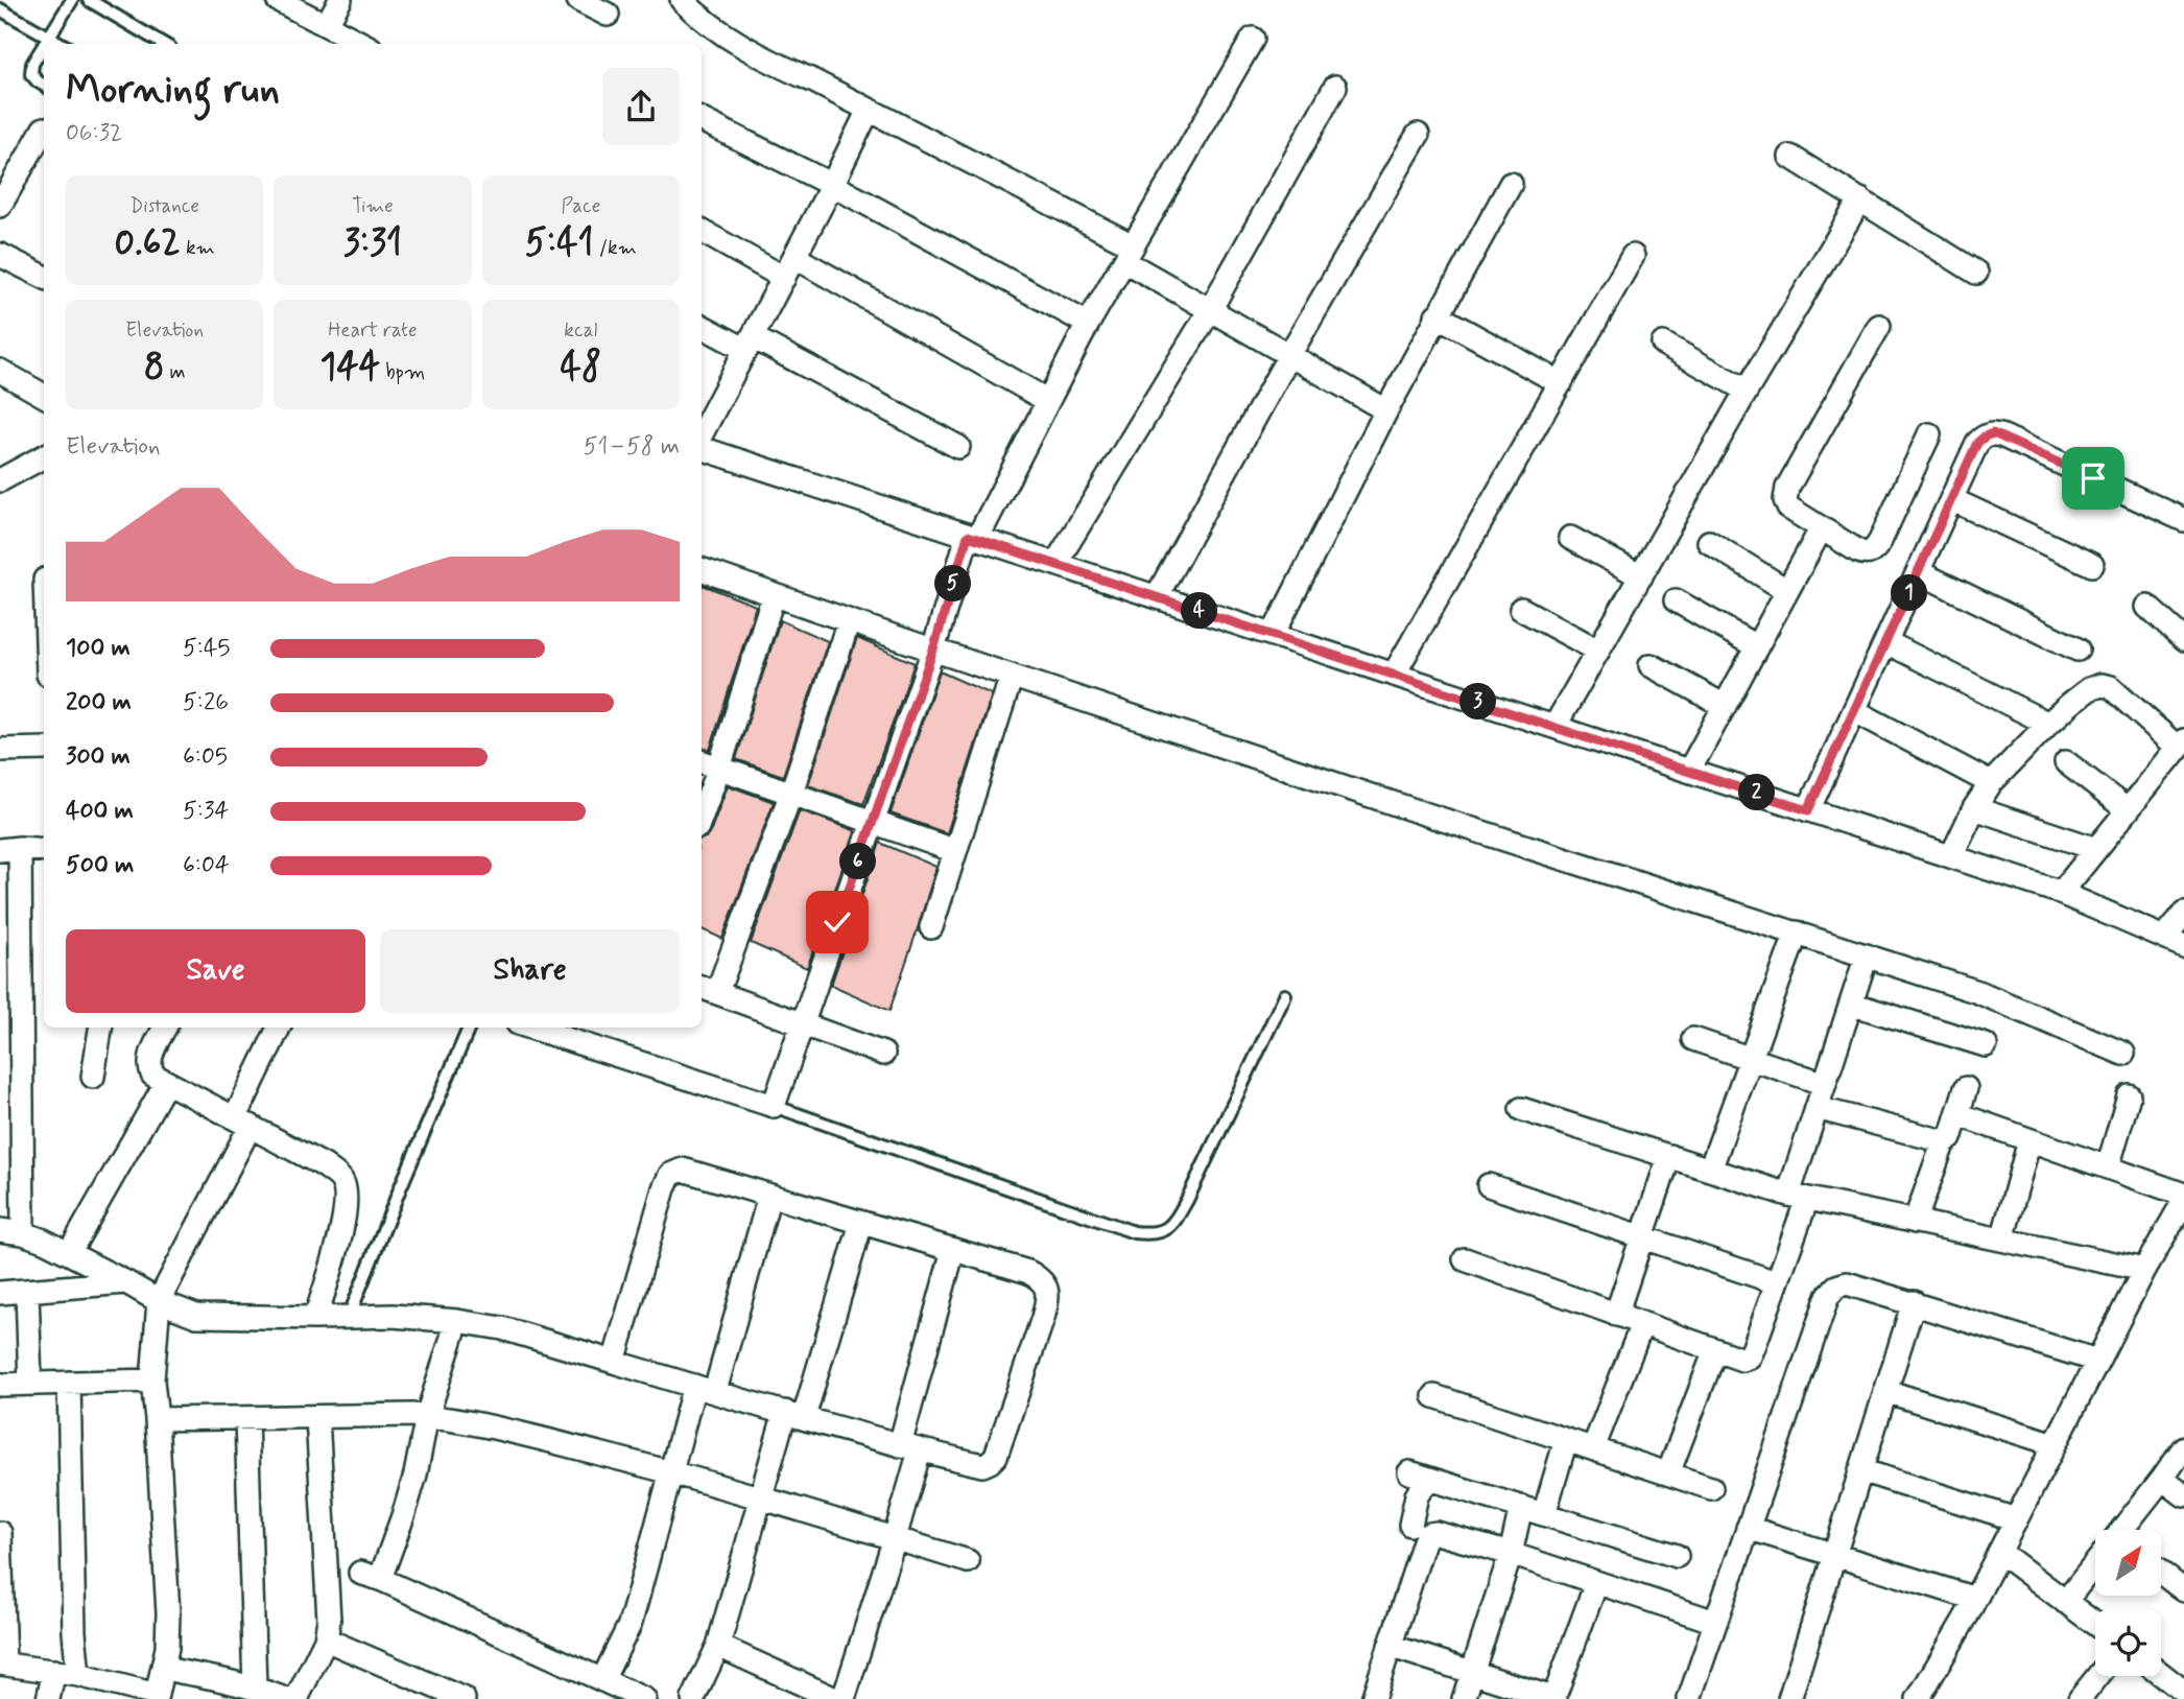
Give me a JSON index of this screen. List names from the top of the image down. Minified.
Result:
{"north":"top right","page":{"heading":["Morning run","06:32"],"stats":[["Distance","0.62 km"],["Time","3:31"],["Pace","5:41 /km"],["Elevation","8 m"],["Heart rate","144 bpm"],["kcal","48"]],"chart":["Elevation","51–58 m"],"pins":["5","1","4","3","2","6"],"list":[{"name":"100 m","note":"5:45"},{"name":"200 m","note":"5:26"},{"name":"300 m","note":"6:05"},{"name":"400 m","note":"5:34"},{"name":"500 m","note":"6:04"}],"buttons":["Save","Share"]}}
